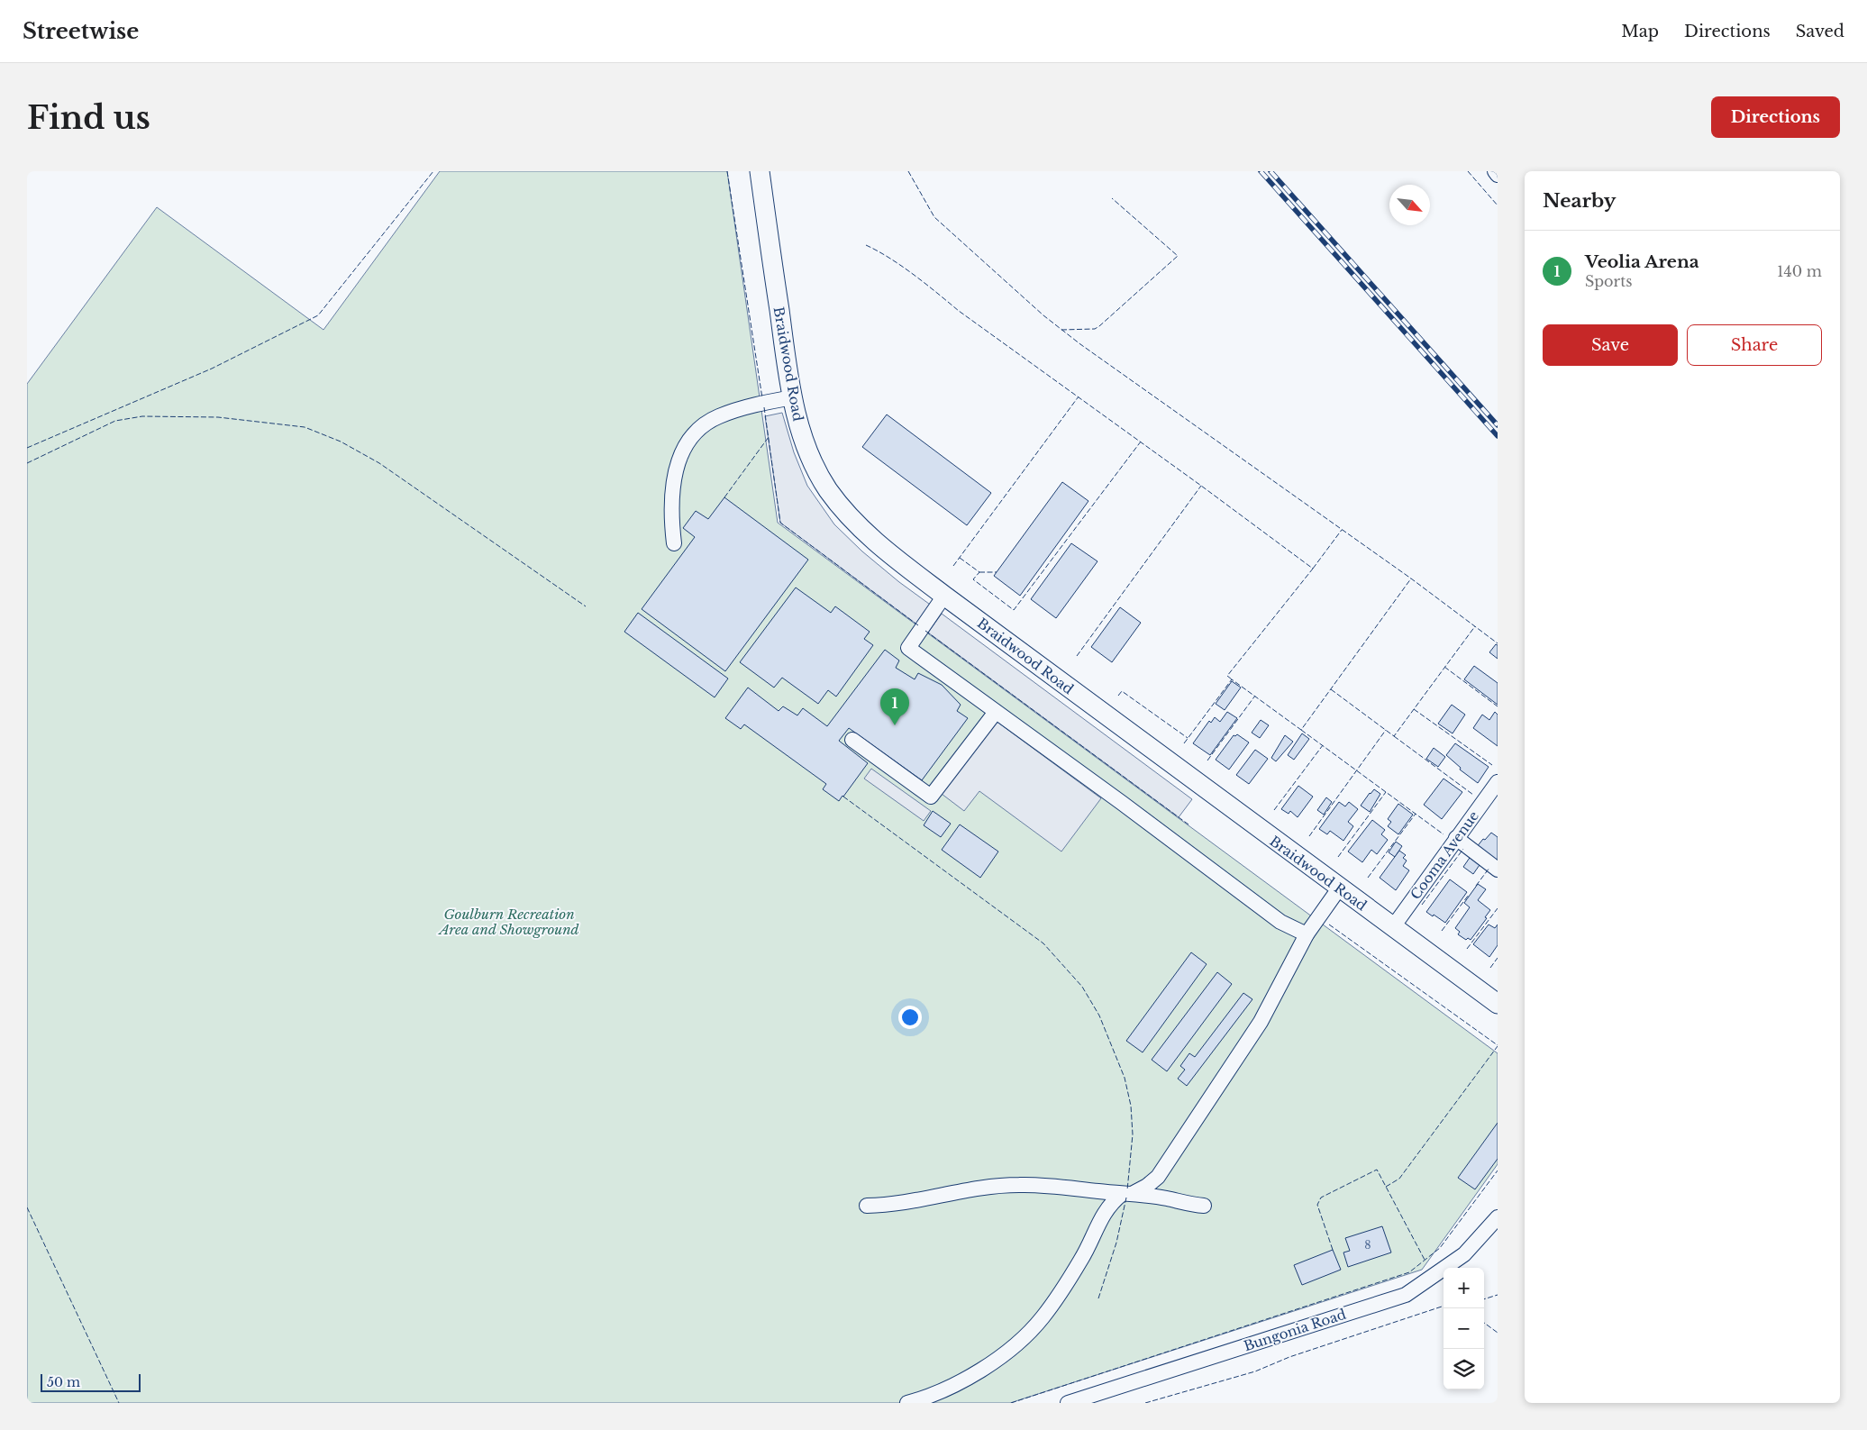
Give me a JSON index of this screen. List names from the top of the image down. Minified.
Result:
{"streets":{"main road":["Braidwood Road"],"street":["Cooma Avenue","Bungonia Road"]},"crossings":[["Braidwood Road","Cooma Avenue"]],"parks":["Goulburn Recreation Area and Showground"],"house_numbers":["8"],"scale_bar":"50 m","north":"bottom right","page":{"header":"Streetwise","nav":["Map","Directions","Saved"],"buttons":["Directions",["Save","Share"]],"title":"Find us","heading":"Nearby","list":[{"mark":"1","name":"Veolia Arena","note":"Sports","value":"140 m"}],"pins":"1","map_buttons":["+","−"],"scale":"50 m"}}
